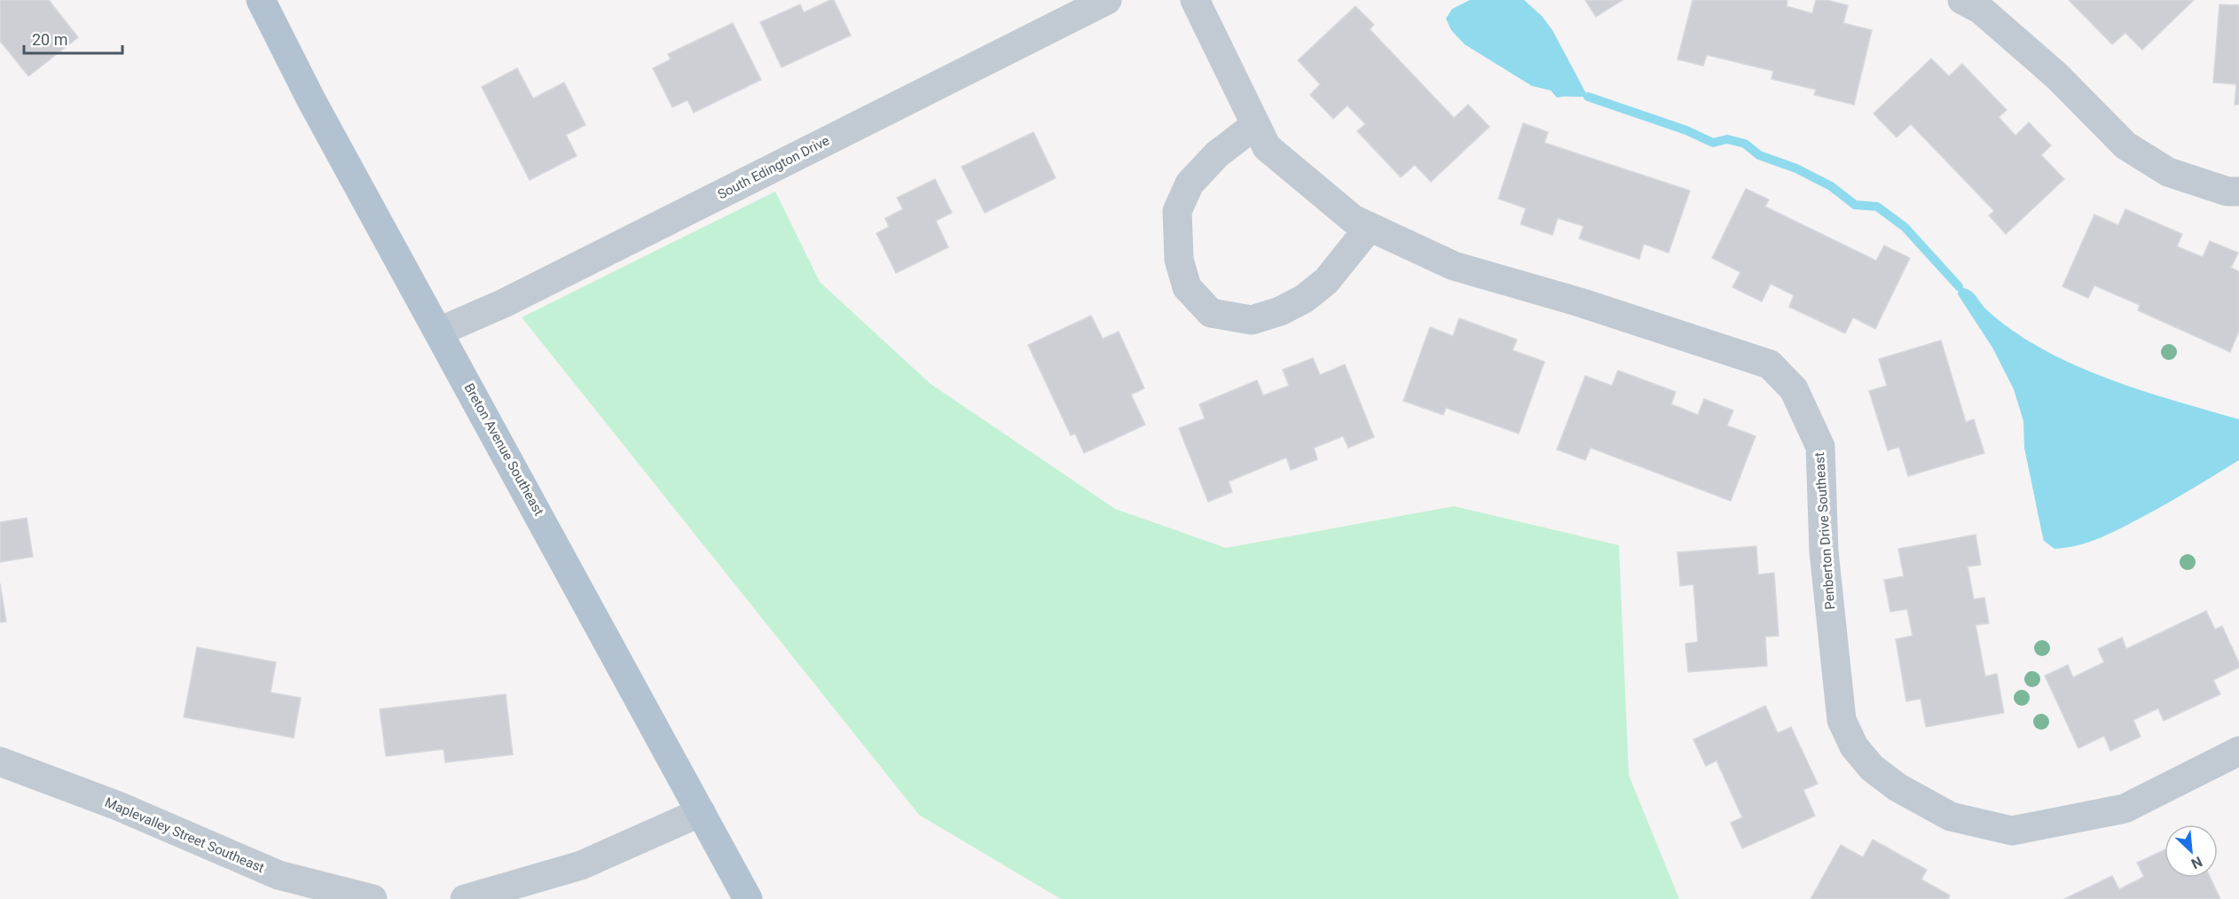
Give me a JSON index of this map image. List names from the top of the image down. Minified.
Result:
{"streets":{"main road":["Breton Avenue Southeast"],"street":["South Edington Drive","Penberton Drive Southeast","Maplevalley Street Southeast"]},"crossings":[["South Edington Drive","Breton Avenue Southeast"]],"scale_bar":"20 m","north":"bottom right"}
